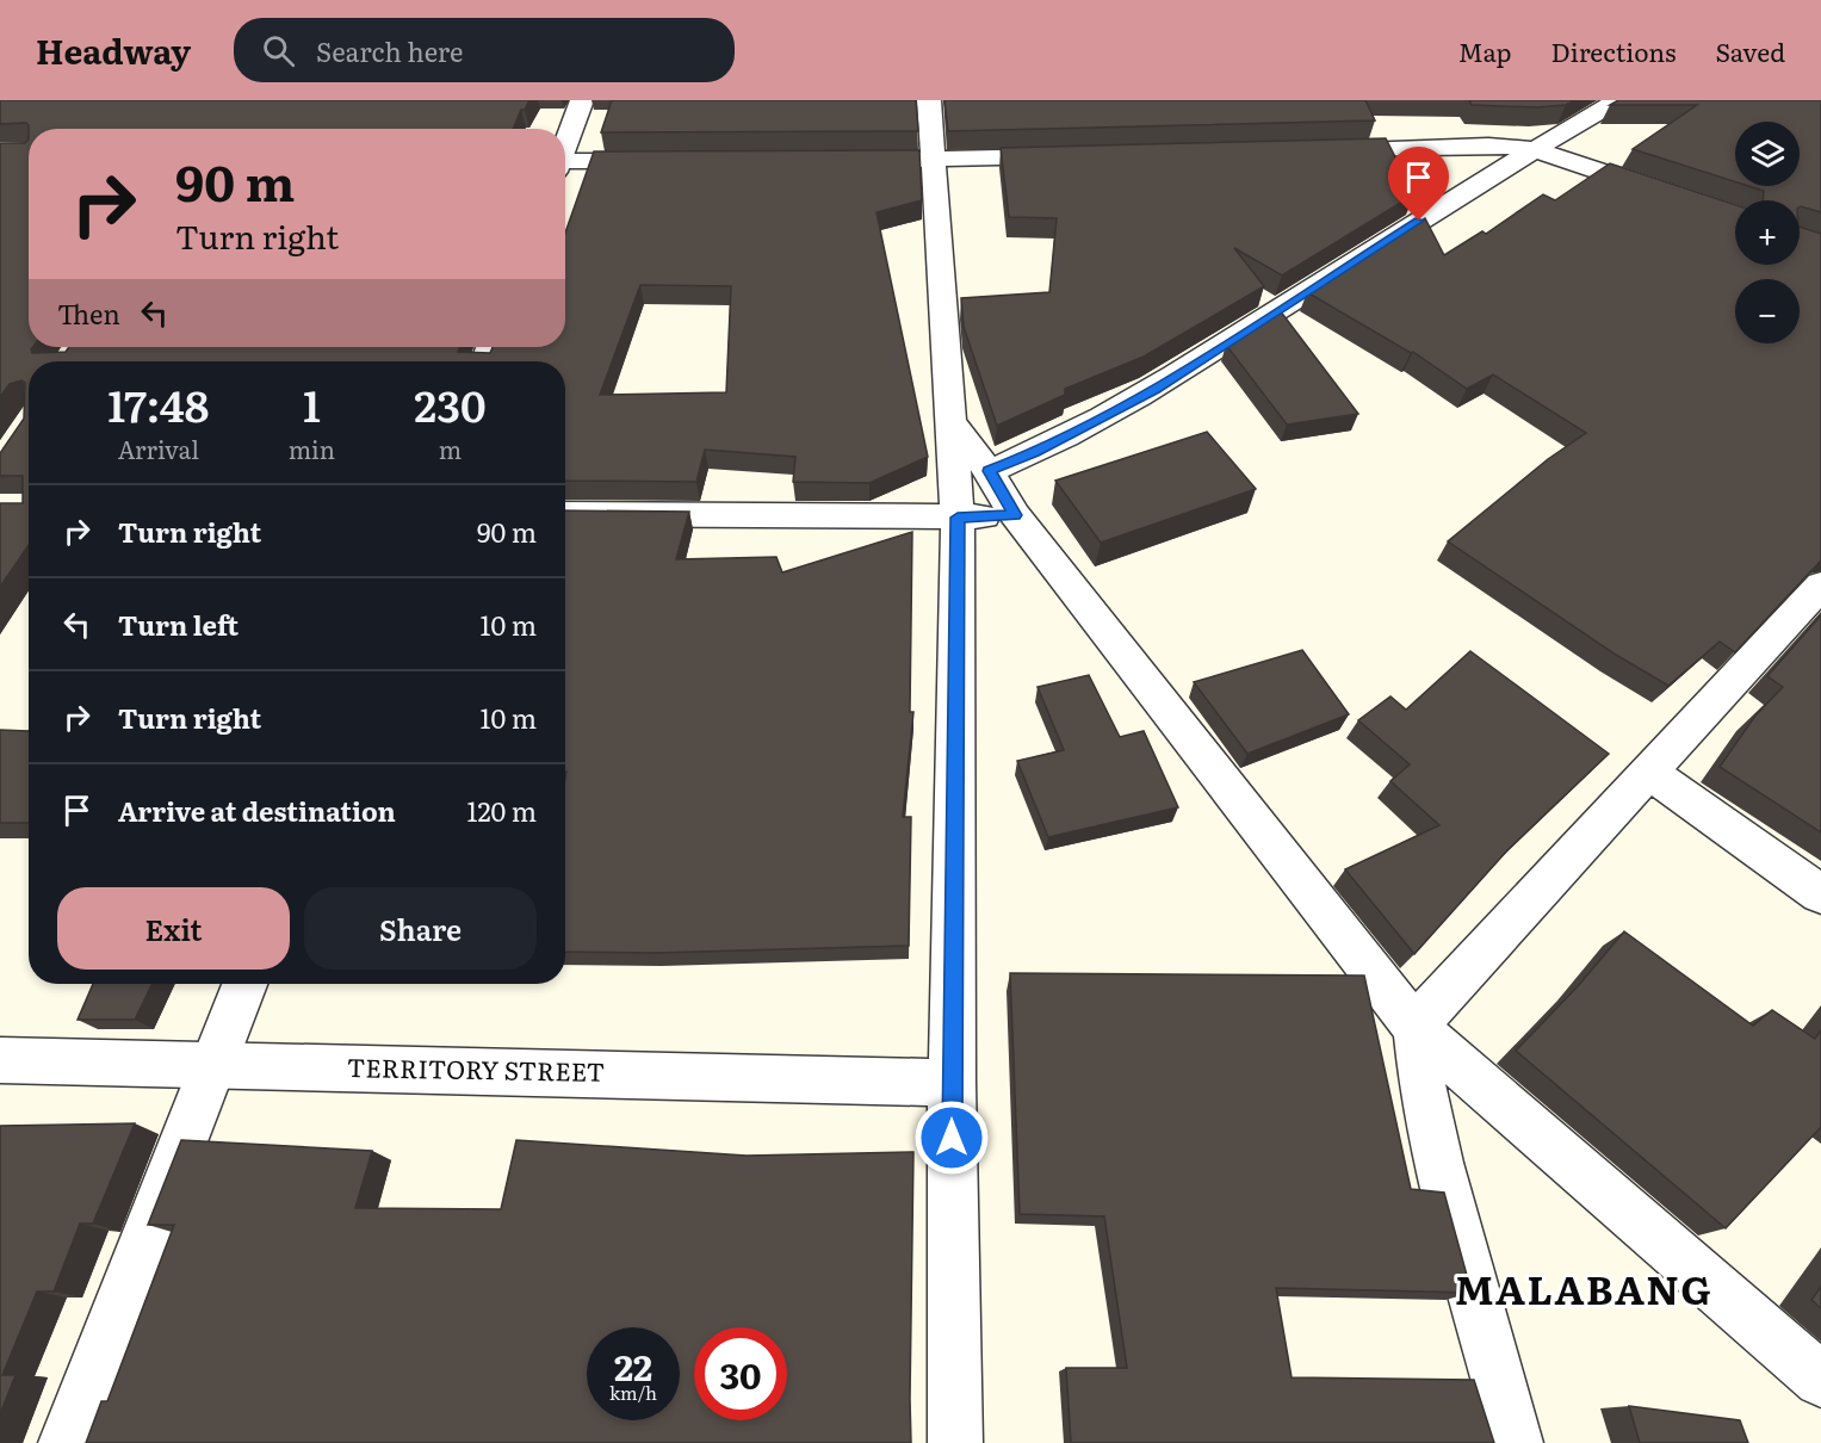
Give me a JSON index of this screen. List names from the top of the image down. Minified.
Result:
{"streets":{"street":["TERRITORY STREET"]},"districts":["MALABANG"],"page":{"header":"Headway","search":"Search here","nav":["Map","Directions","Saved"],"map_buttons":["+","−"],"turn":["90 m","Turn right"],"then":"Then","eta":["17:48","Arrival","1","min","230","m"],"list":[{"name":"Turn right","value":"90 m"},{"name":"Turn left","value":"10 m"},{"name":"Turn right","value":"10 m"},{"name":"Arrive at destination","value":"120 m"}],"buttons":["Exit","Share"],"speed":"22 km/h","limit":"30"}}
